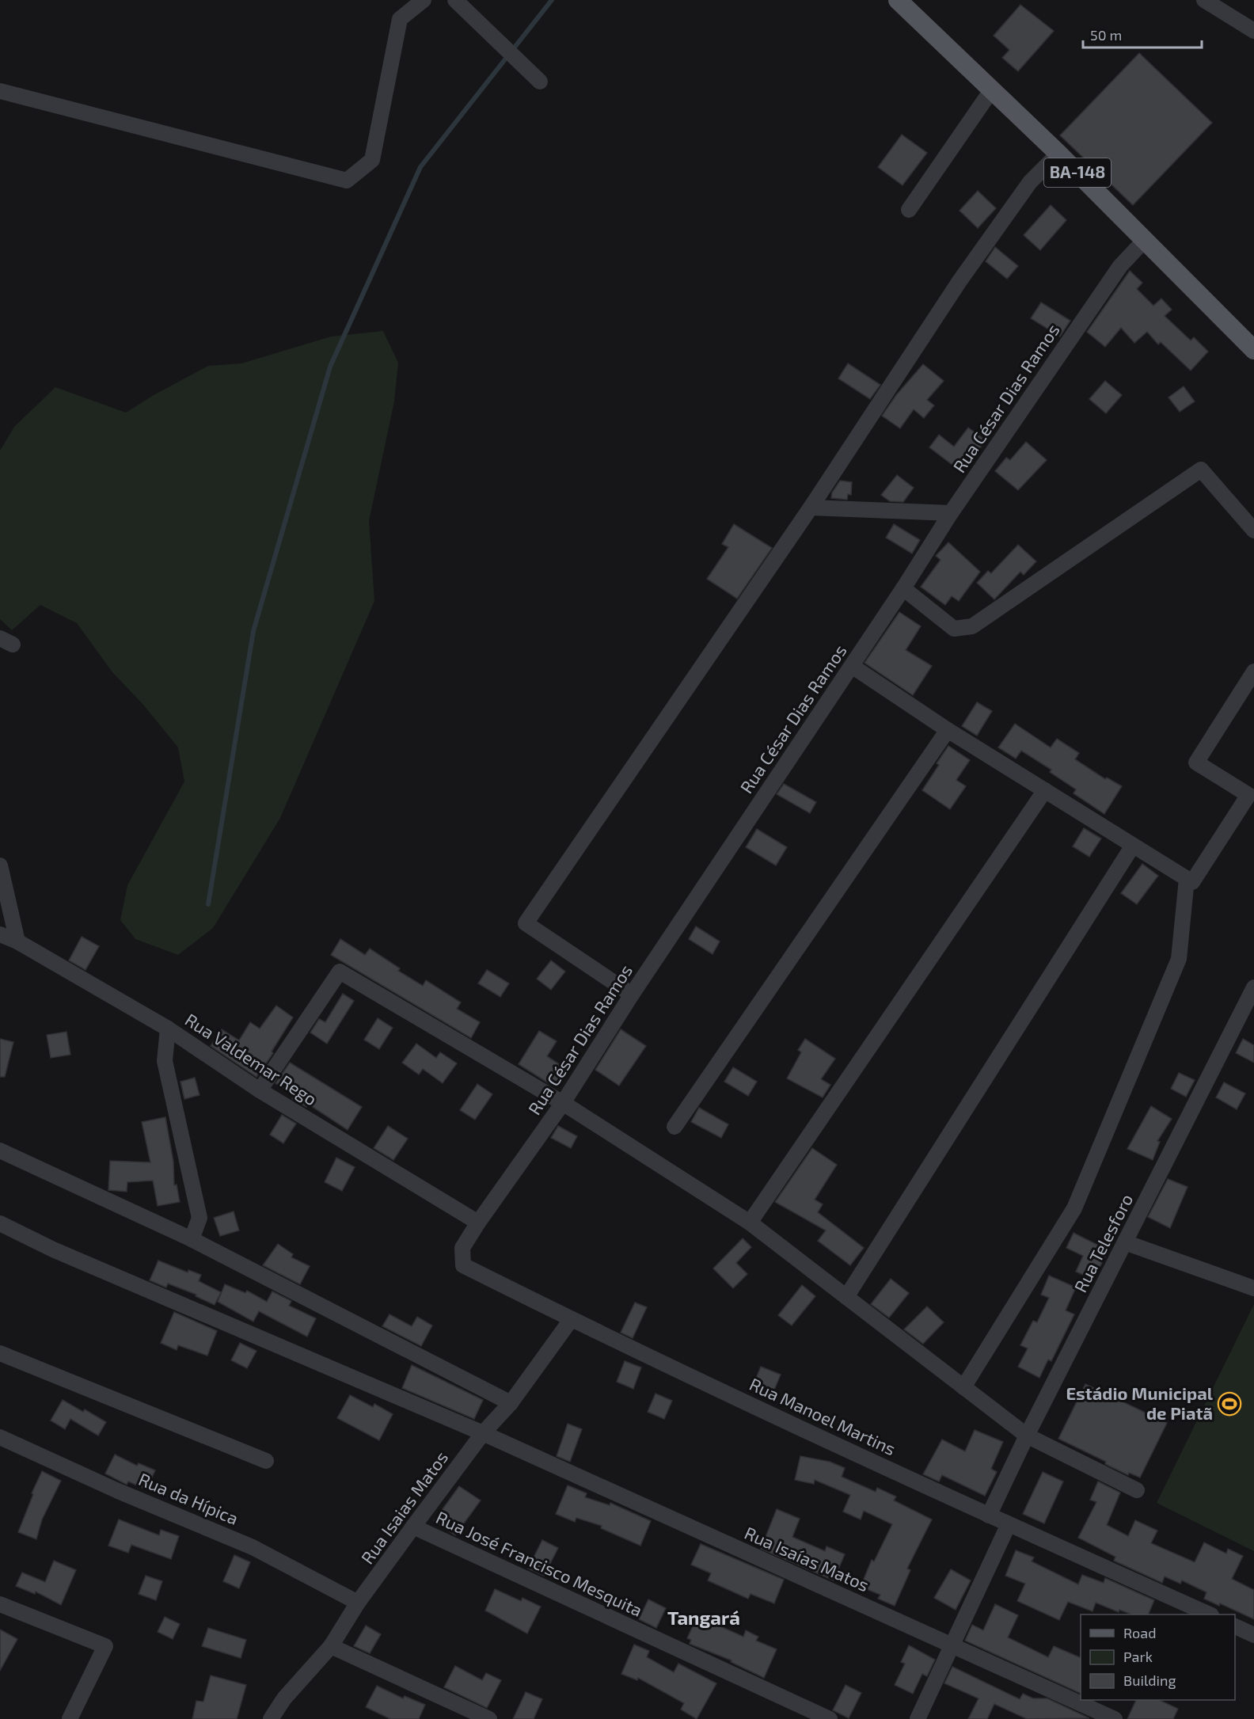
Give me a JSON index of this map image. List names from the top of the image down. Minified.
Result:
{"streets":{"main road":["BA-148"],"street":["Rua César Dias Ramos","Rua Valdemar Rego","Rua Telesforo","Rua Manoel Martins","Rua da Hípica","Rua Isaias Matos","Rua Isaías Matos","Rua José Francisco Mesquita"]},"crossings":[["BA-148","Rua César Dias Ramos"],["Rua César Dias Ramos","Rua Valdemar Rego"],["Rua César Dias Ramos","Rua Manoel Martins"],["Rua Valdemar Rego","Rua Manoel Martins"],["Rua Telesforo","Rua Manoel Martins"],["Rua Manoel Martins","Rua Isaias Matos"],["Rua da Hípica","Rua Isaias Matos"],["Rua Isaias Matos","Rua Isaías Matos"],["Rua Isaias Matos","Rua José Francisco Mesquita"]],"districts":["Tangará"],"places":{"sports":["Estádio Municipal de Piatã"]},"legend":["Road","Park","Building"],"scale_bar":"50 m"}
